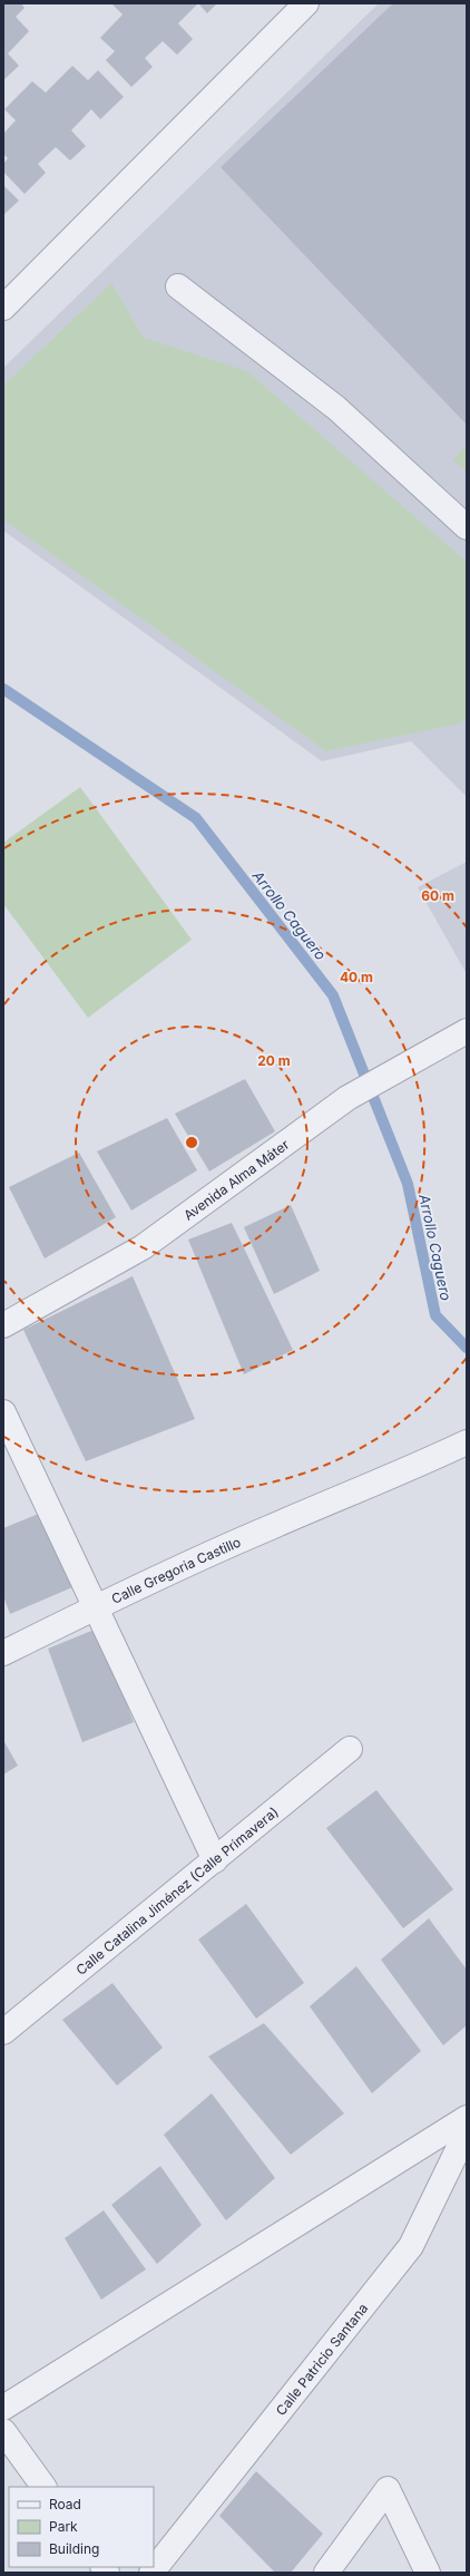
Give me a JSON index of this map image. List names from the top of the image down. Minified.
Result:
{"streets":{"street":["Avenida Alma Máter","Calle Gregoria Castillo","Calle Catalina Jiménez (Calle Primavera)","Calle Patricio Santana"]},"water":["Arrollo Caguero"],"legend":["Road","Park","Building"],"rings":["60 m","40 m","20 m"]}
